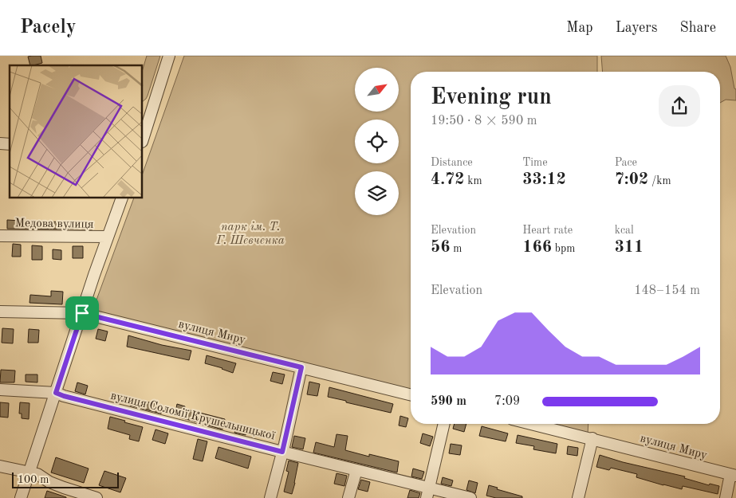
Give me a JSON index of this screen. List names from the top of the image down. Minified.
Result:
{"streets":{"street":["Медова вулиця","вулиця Миру","вулиця Соломії Крушельницької"]},"parks":["парк ім. Т. Г. Шевченка"],"scale_bar":"100 m","north":"top right","page":{"header":"Pacely","nav":["Map","Layers","Share"],"heading":["Evening run","19:50 · 8 × 590 m"],"stats":[["Distance","4.72 km"],["Time","33:12"],["Pace","7:02 /km"],["Elevation","56 m"],["Heart rate","166 bpm"],["kcal","311"]],"chart":["Elevation","148–154 m"],"list":[{"name":"590 m","note":"7:09"}],"scale":"100 m"}}
